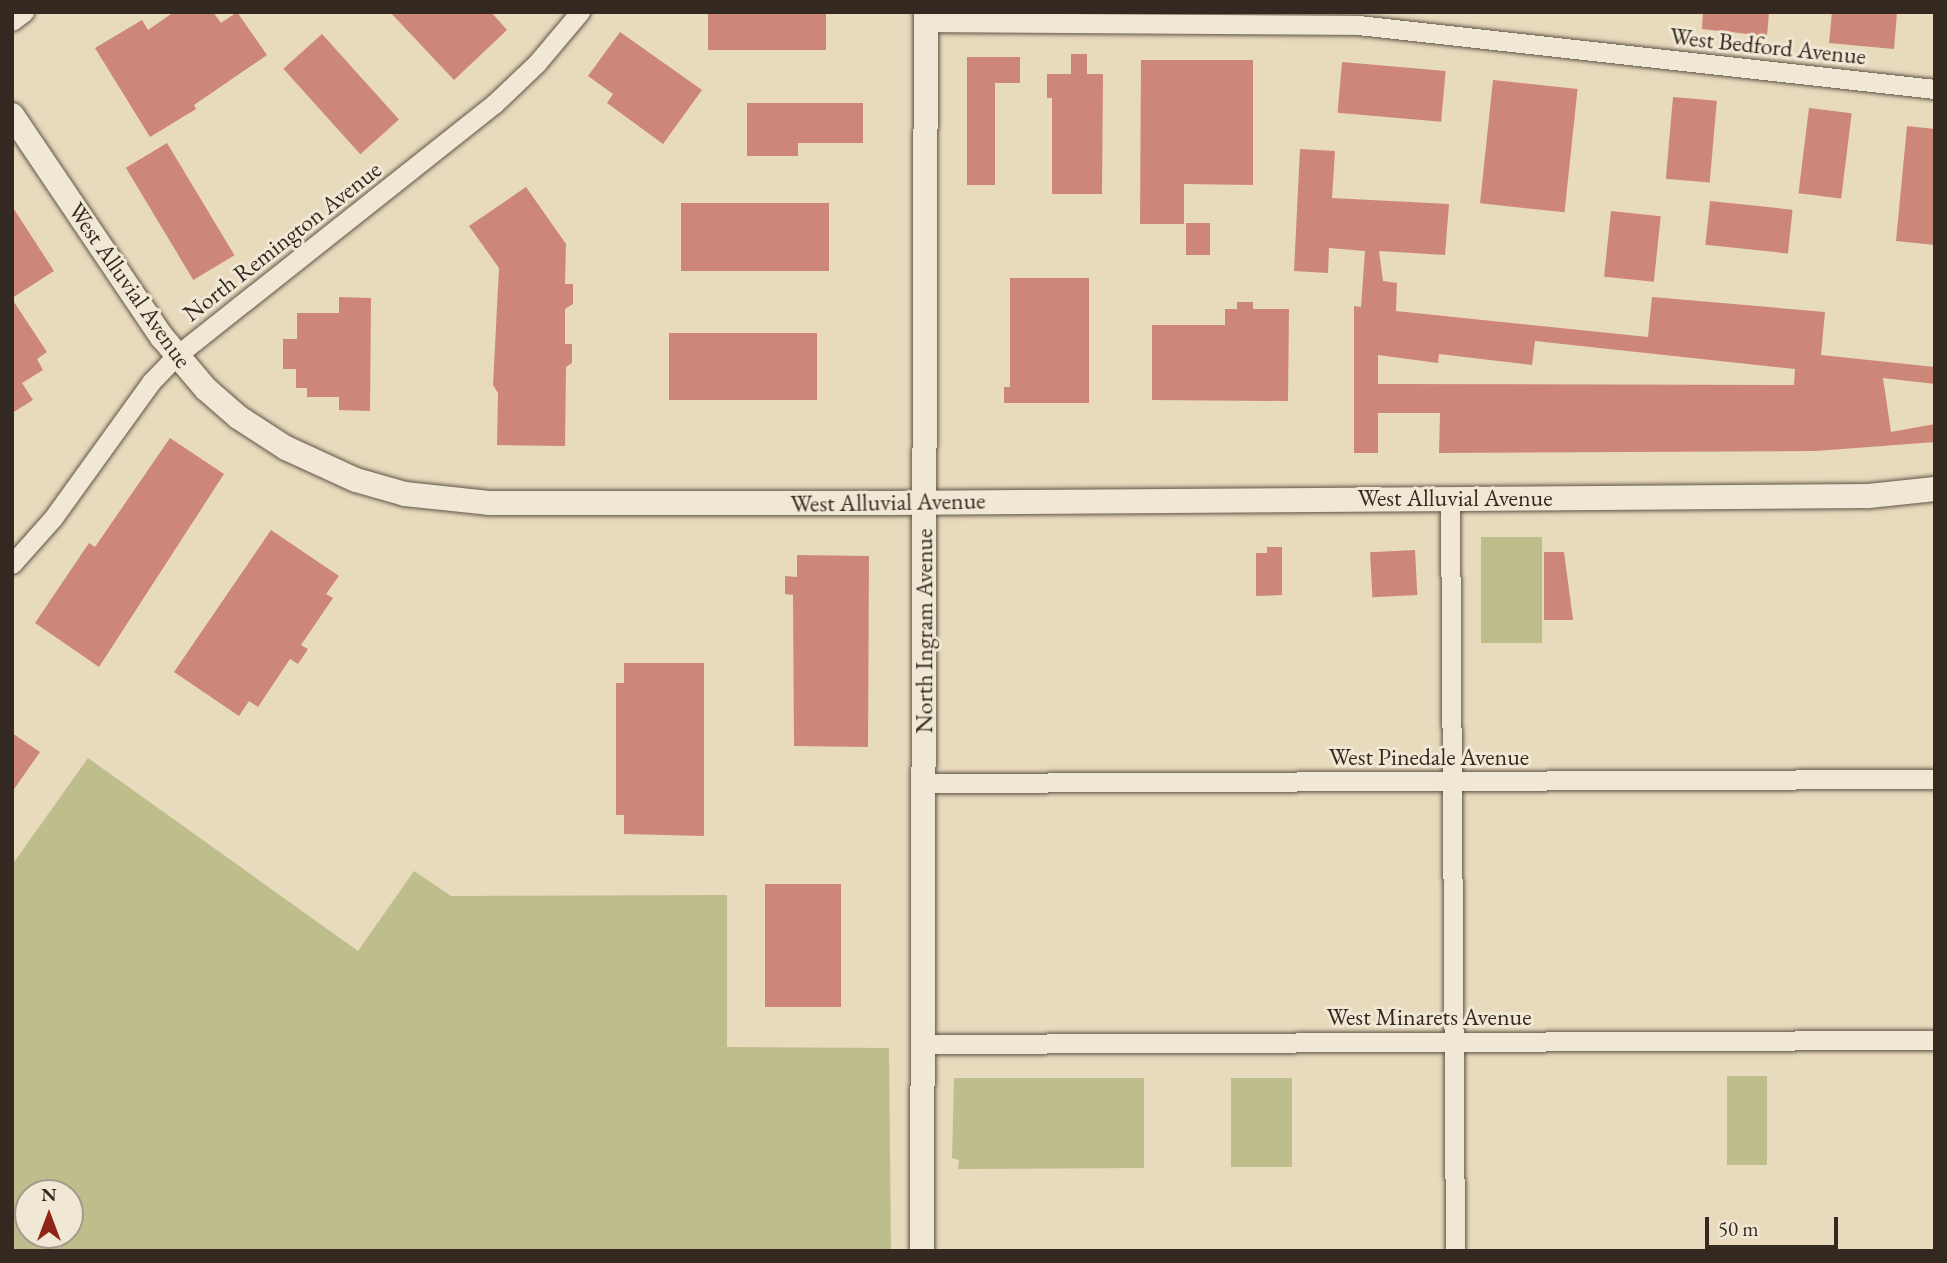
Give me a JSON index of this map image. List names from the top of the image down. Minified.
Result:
{"streets":{"street":["West Bedford Avenue","North Remington Avenue","West Alluvial Avenue","North Ingram Avenue","West Pinedale Avenue","West Minarets Avenue"]},"crossings":[["West Bedford Avenue","North Ingram Avenue"],["North Remington Avenue","West Alluvial Avenue"],["West Alluvial Avenue","North Ingram Avenue"],["North Ingram Avenue","West Pinedale Avenue"],["North Ingram Avenue","West Minarets Avenue"]],"scale_bar":"50 m","north":"top"}
